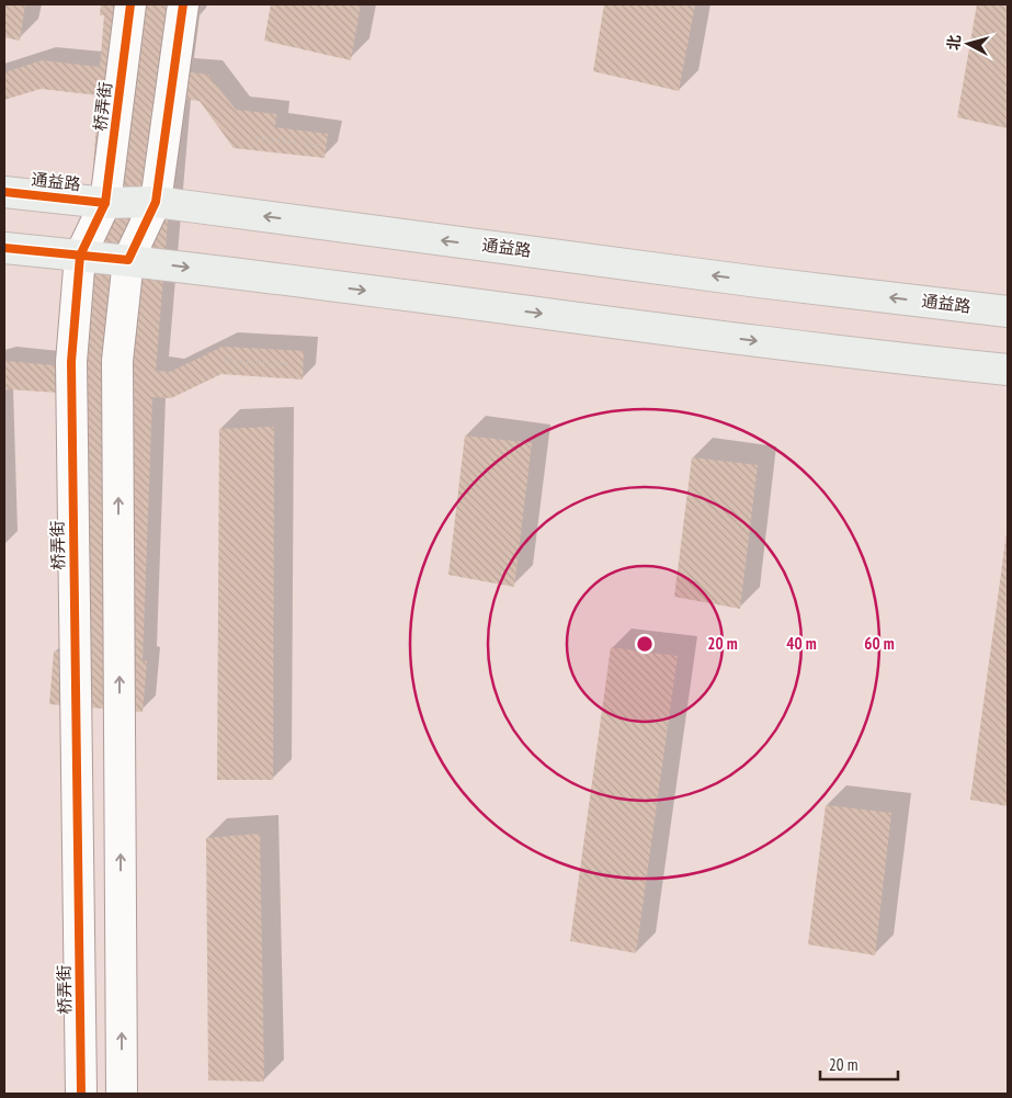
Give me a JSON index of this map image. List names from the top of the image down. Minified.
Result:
{"streets":{"main road":["通益路"],"street":["桥弄街"]},"crossings":[["桥弄街","通益路"]],"scale_bar":"20 m","north":"left","rings":["20 m","40 m","60 m"]}
